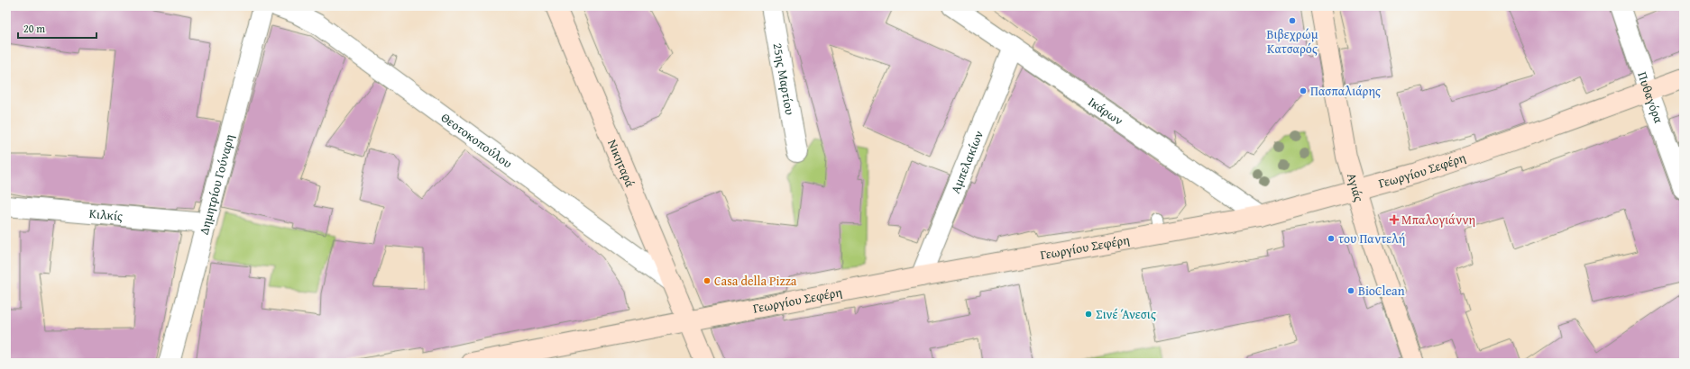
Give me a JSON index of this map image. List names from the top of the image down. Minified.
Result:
{"streets":{"street":["25ης Μαρτίου","Πυθαγόρα","Ικάρων","Θεοτοκοπούλου","Αμπελακίων","Νικηταρά","Γεωργίου Σεφέρη","Δημητρίου Γούναρη","Αγιάς","Κιλκίς"]},"crossings":[["Πυθαγόρα","Γεωργίου Σεφέρη"],["Ικάρων","Αμπελακίων"],["Ικάρων","Γεωργίου Σεφέρη"],["Θεοτοκοπούλου","Νικηταρά"],["Αμπελακίων","Γεωργίου Σεφέρη"],["Νικηταρά","Γεωργίου Σεφέρη"],["Γεωργίου Σεφέρη","Αγιάς"],["Δημητρίου Γούναρη","Κιλκίς"]],"places":{"other":["Βιβεχρώμ Κατσαρός","Πασπαλιάρης","του Παντελή","Casa della Pizza","BioClean","Σινέ Άνεσις"],"health":["Μπαλογιάννη"]},"scale_bar":"20 m"}
